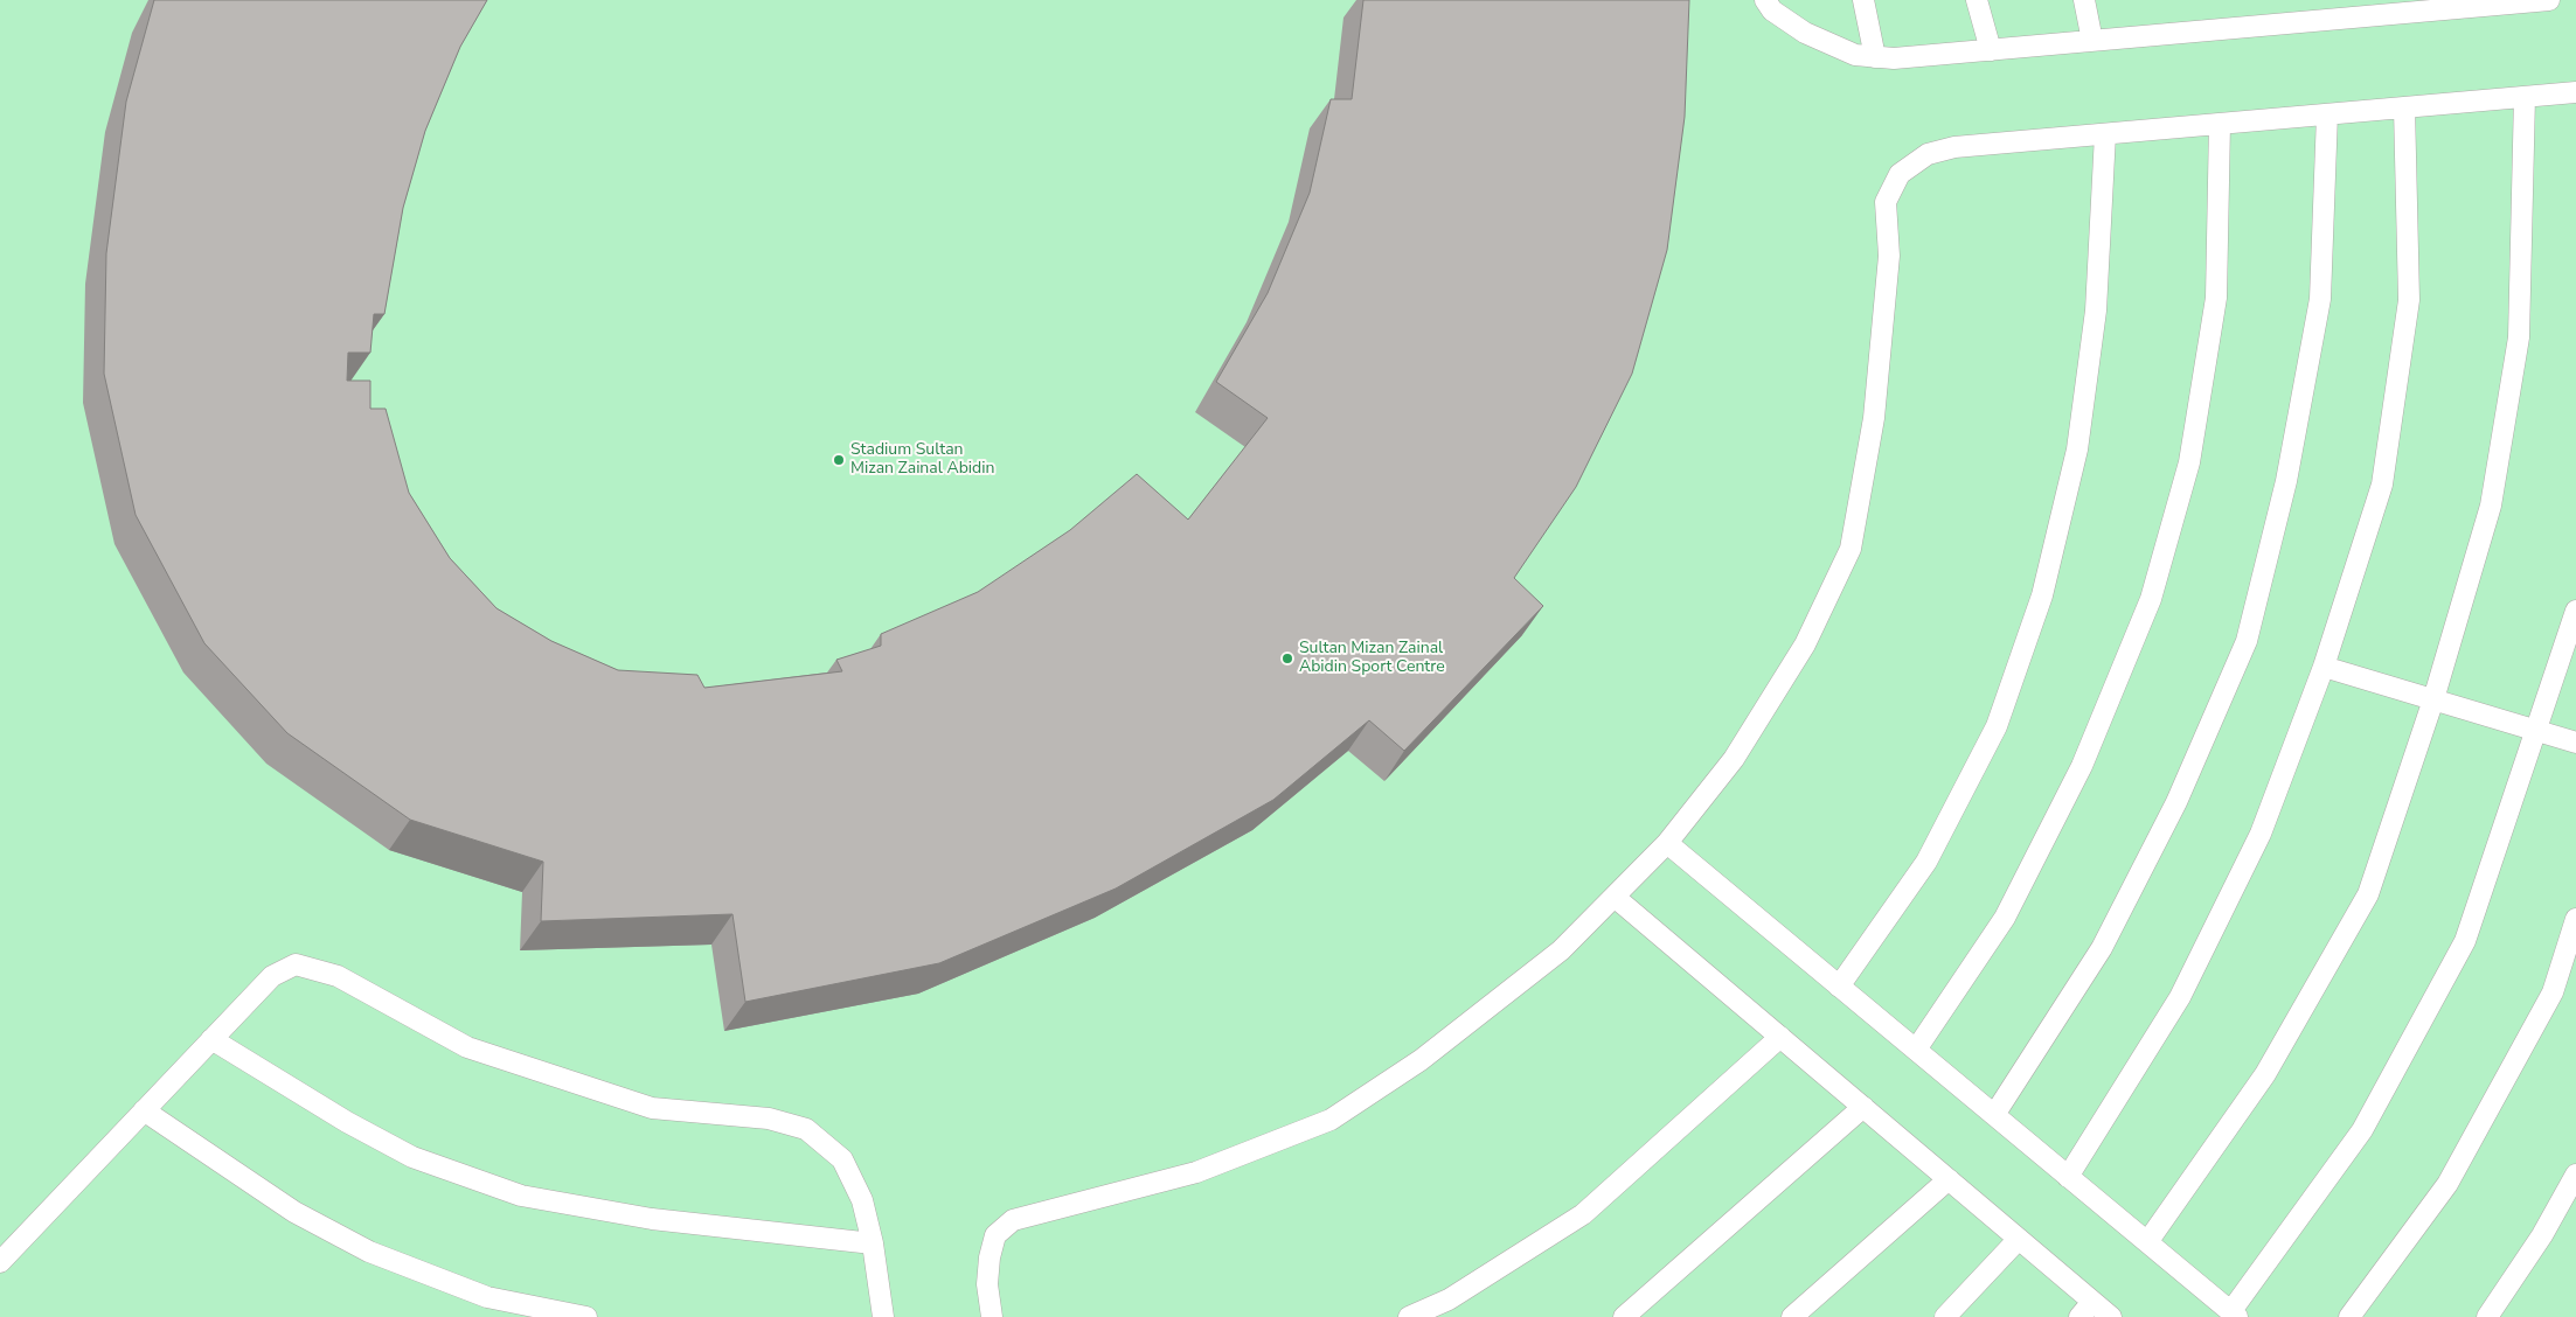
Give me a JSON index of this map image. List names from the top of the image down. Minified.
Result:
{"places":["Stadium Sultan Mizan Zainal Abidin","Sultan Mizan Zainal Abidin Sport Centre"]}
